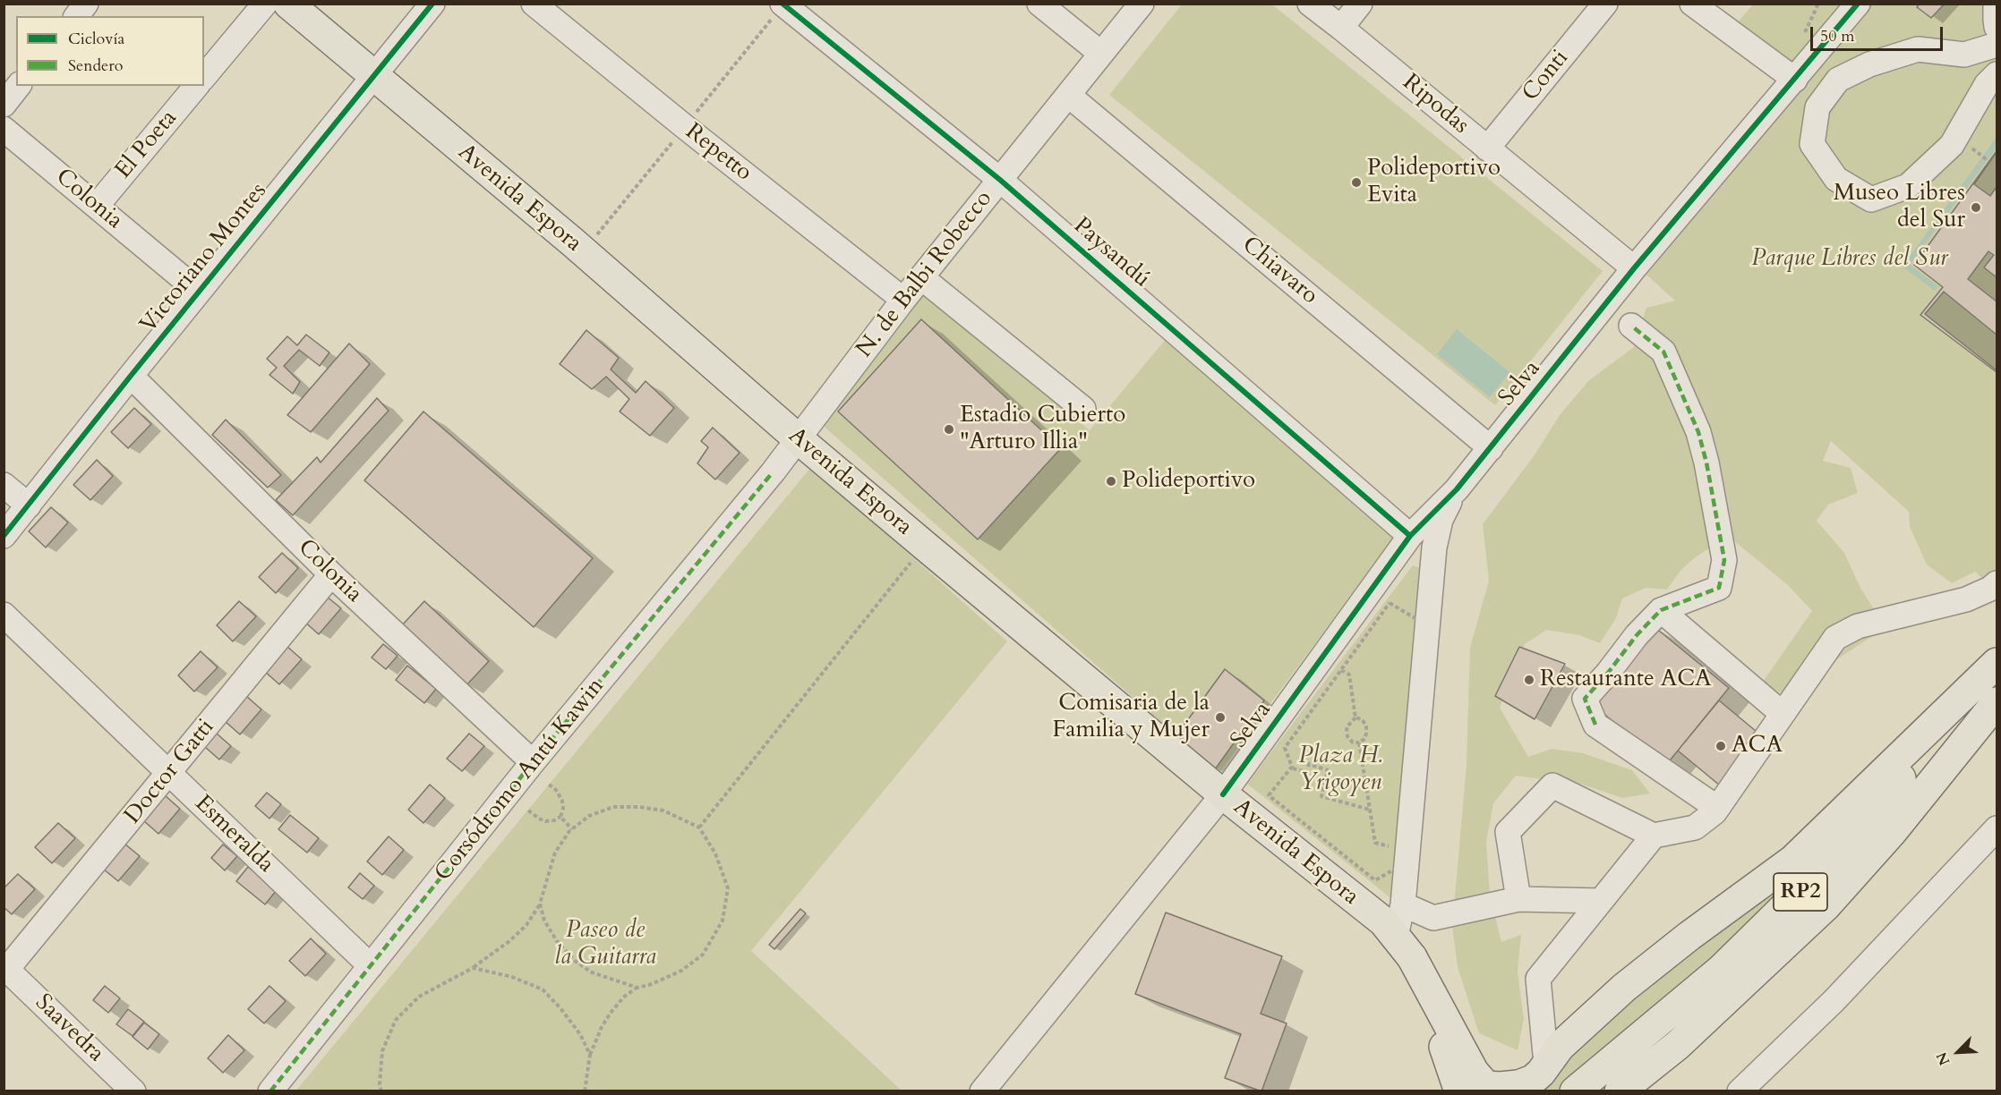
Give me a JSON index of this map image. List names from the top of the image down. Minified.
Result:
{"streets":{"main road":["Avenida Espora","RP2"],"street":["Conti","Ripodas","El Poeta","Repetto","Colonia","Paysandú","Victoriano Montes","Chiavaro","N. de Balbi Robecco","Selva","Doctor Gatti","Corsódromo Antú Kawin","Esmeralda","Saavedra"]},"crossings":[["Conti","Ripodas"],["Ripodas","Selva"],["El Poeta","Colonia"],["Repetto","N. de Balbi Robecco"],["Avenida Espora","Victoriano Montes"],["Avenida Espora","N. de Balbi Robecco"],["Avenida Espora","Selva"],["Colonia","Victoriano Montes"],["Colonia","Doctor Gatti"],["Colonia","Corsódromo Antú Kawin"],["Paysandú","N. de Balbi Robecco"],["Paysandú","Selva"],["Chiavaro","N. de Balbi Robecco"],["Chiavaro","Selva"],["N. de Balbi Robecco","Corsódromo Antú Kawin"],["Doctor Gatti","Esmeralda"],["Doctor Gatti","Saavedra"],["Corsódromo Antú Kawin","Esmeralda"]],"parks":["Parque Libres del Sur","Plaza H. Yrigoyen","Paseo de la Guitarra"],"places":["Polideportivo Evita","Museo Libres del Sur","Estadio Cubierto \"Arturo Illia\"","Polideportivo","Restaurante ACA","Comisaria de la Familia y Mujer","ACA"],"legend":["Ciclovía","Sendero"],"scale_bar":"50 m","north":"bottom left"}
